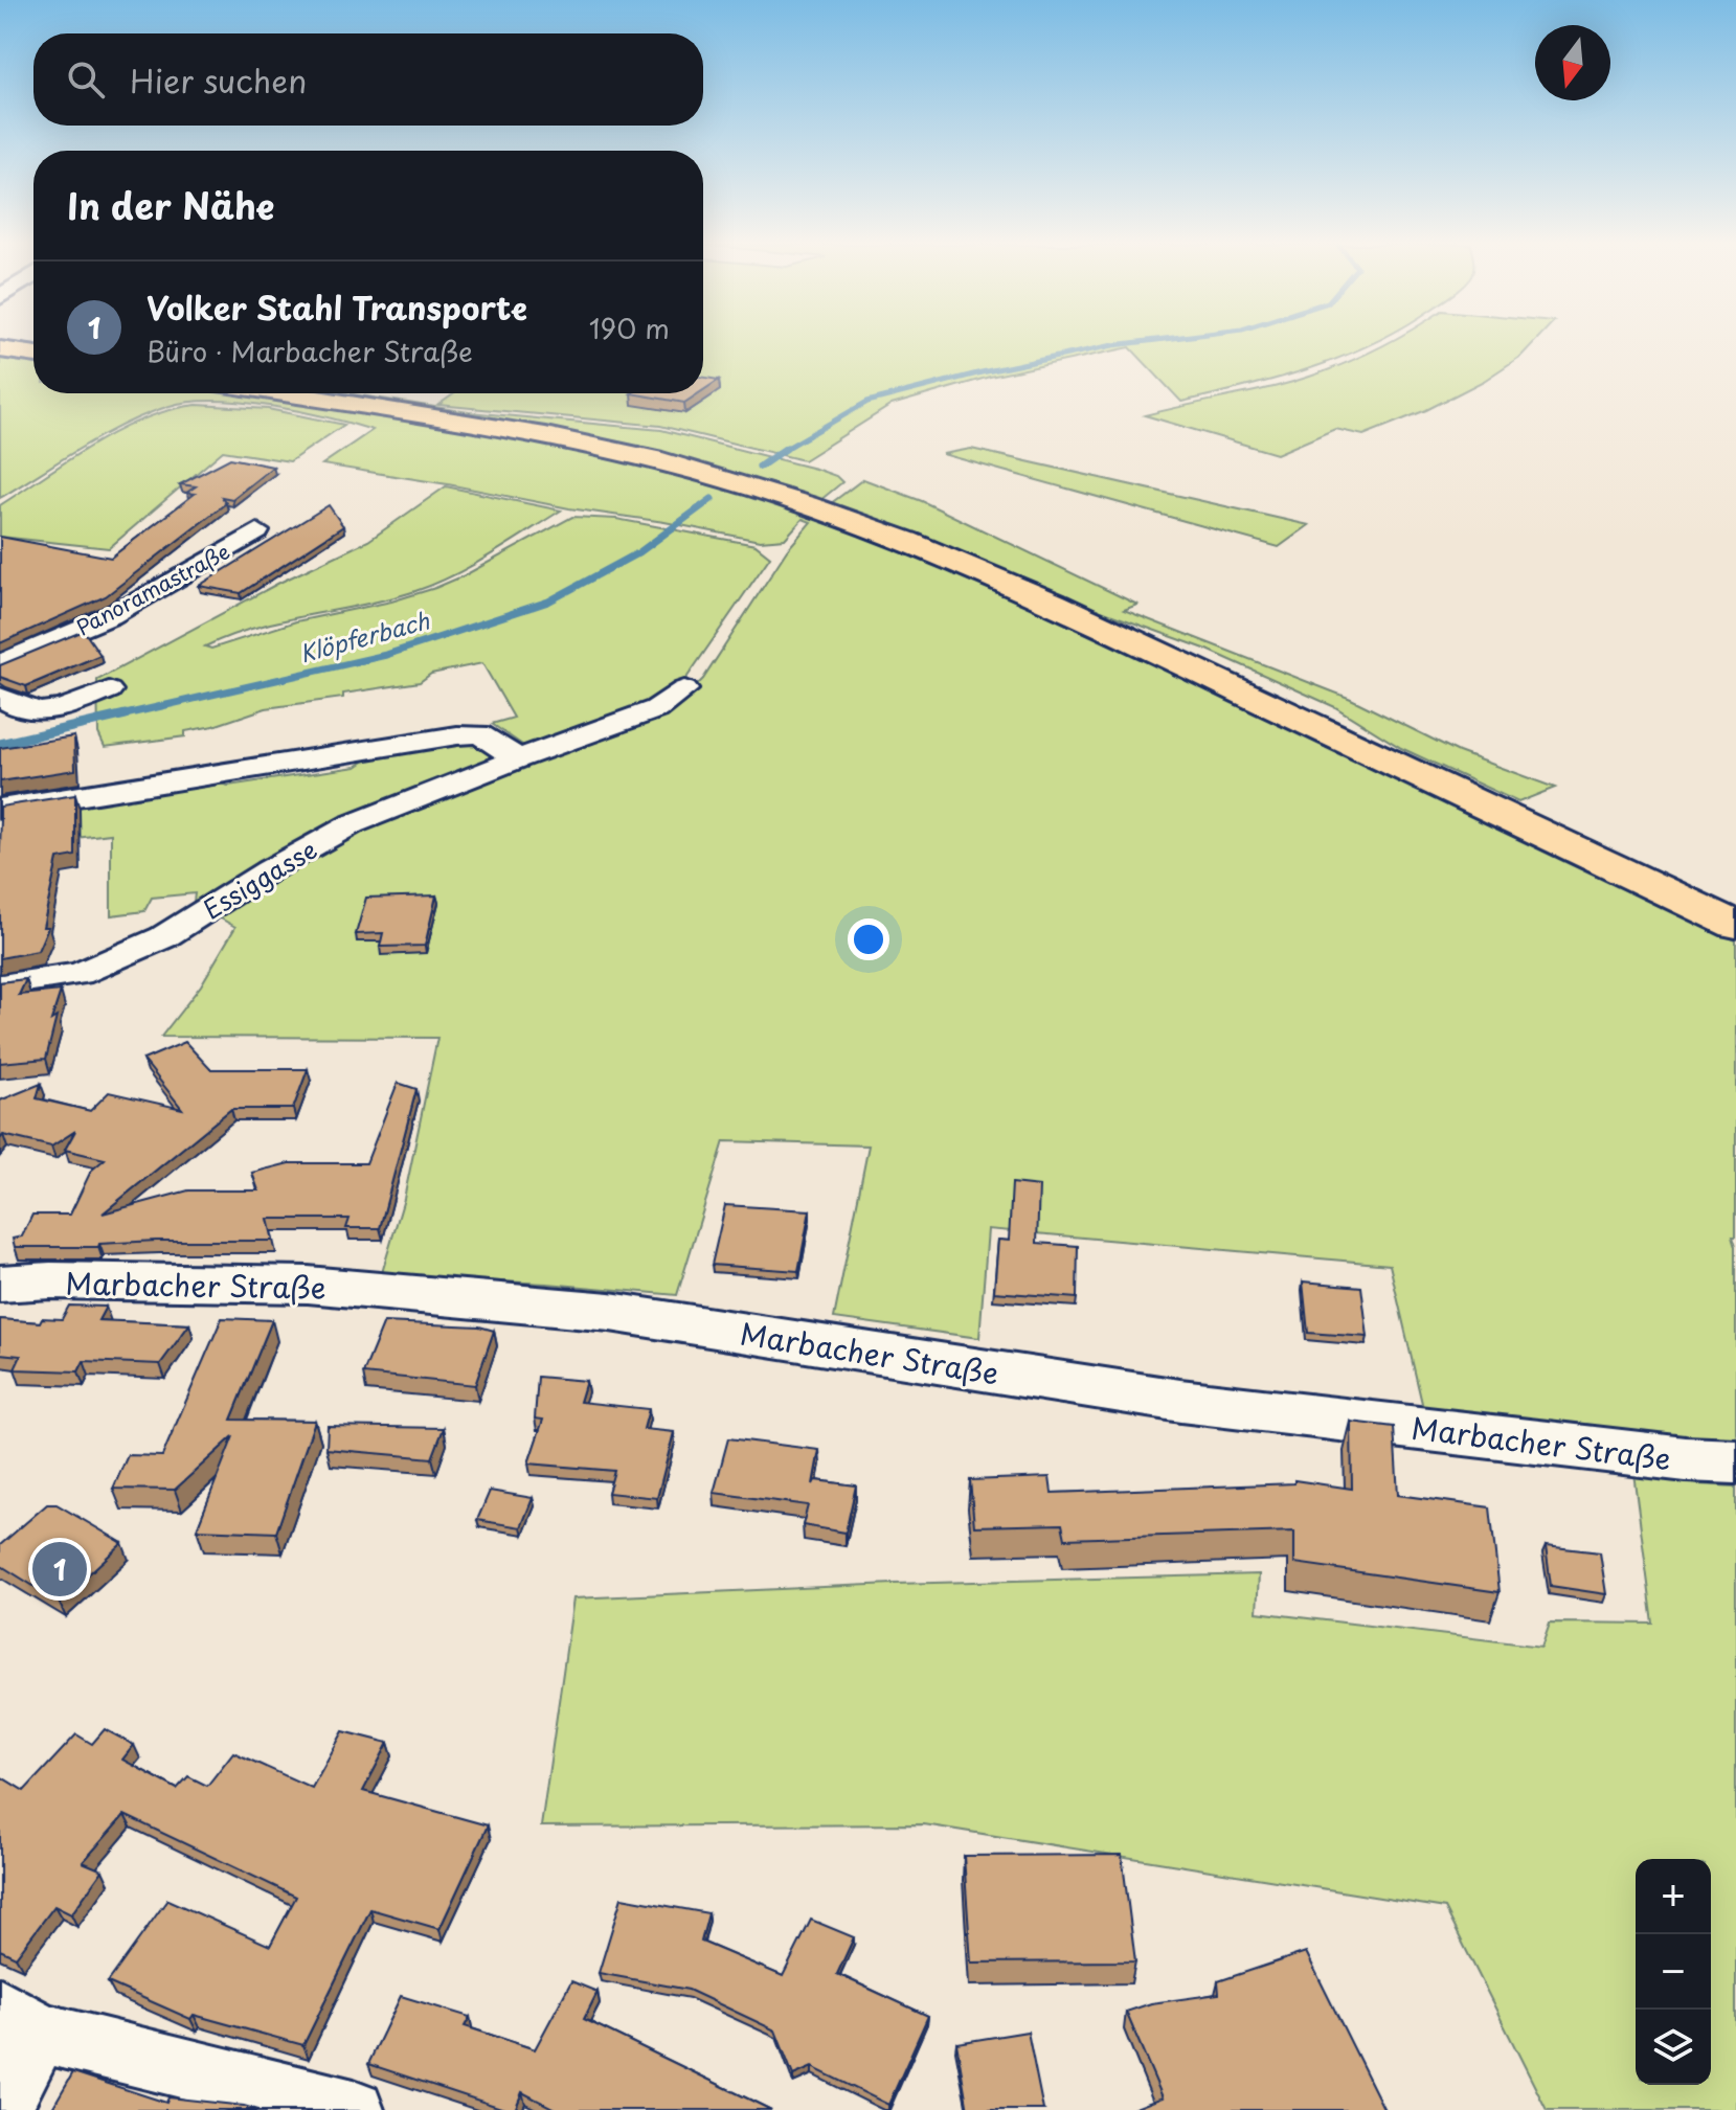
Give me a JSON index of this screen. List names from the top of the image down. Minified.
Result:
{"streets":{"street":["Panoramastraße","Essiggasse","Marbacher Straße"]},"water":["Klöpferbach"],"north":"bottom","page":{"search":"Hier suchen","heading":"In der Nähe","list":[{"mark":"1","name":"Volker Stahl Transporte","note":"Büro · Marbacher Straße","value":"190 m"}],"pins":"1","map_buttons":["+","−"]}}
